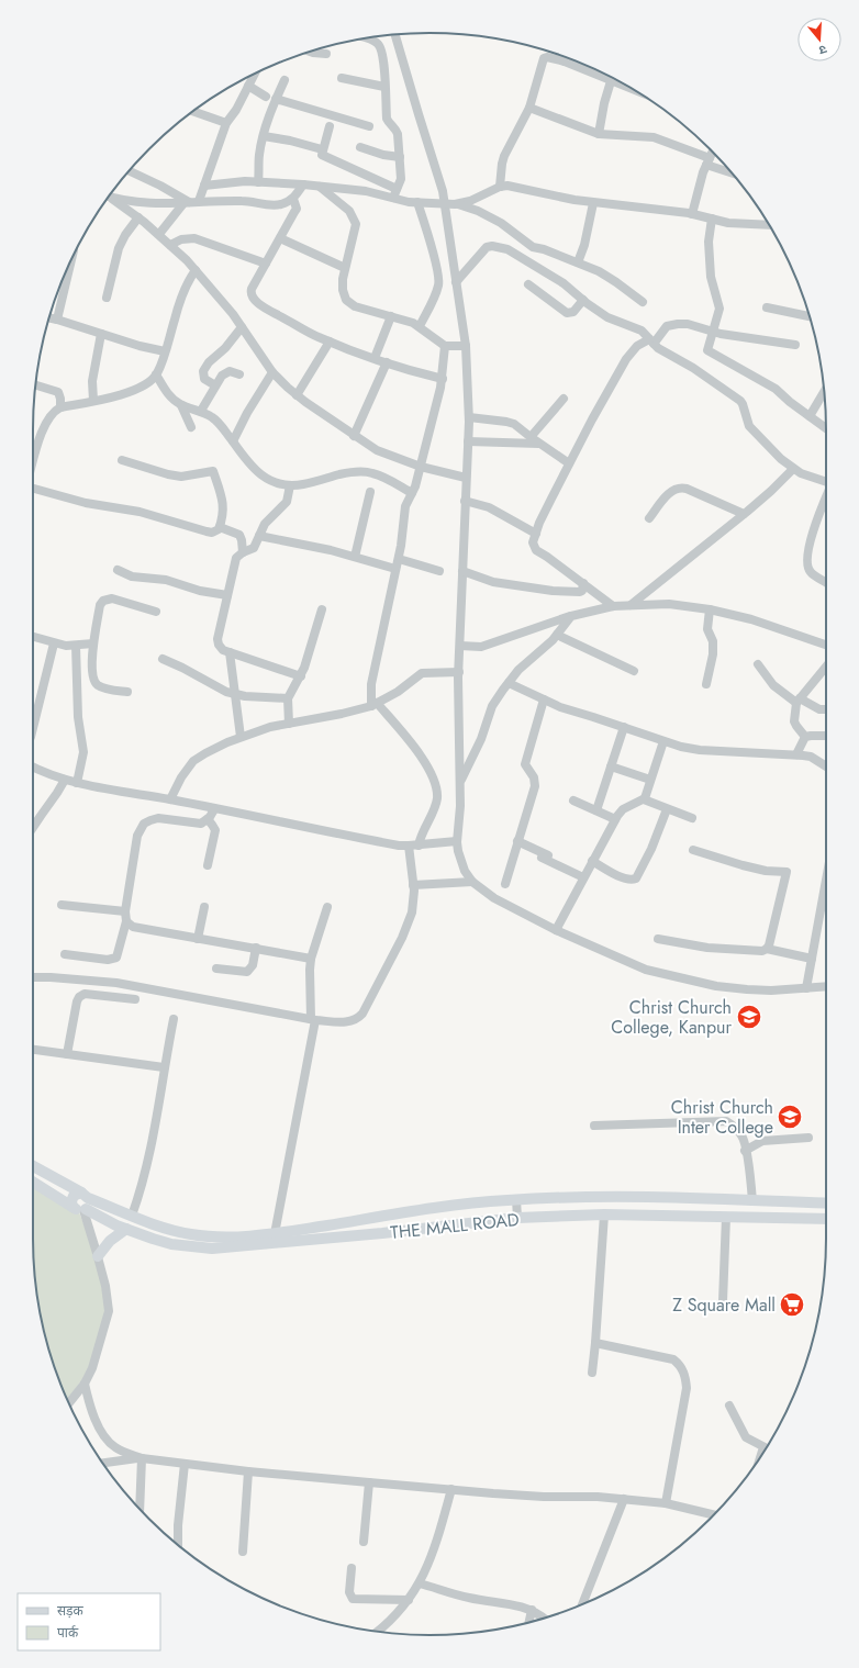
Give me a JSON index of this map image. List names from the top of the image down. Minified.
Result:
{"streets":{"main road":["THE MALL ROAD"]},"places":{"school or university":["Christ Church College, Kanpur","Christ Church Inter College"],"supermarket":["Z Square Mall"]},"legend":["सड़क","पार्क"],"north":"bottom"}
